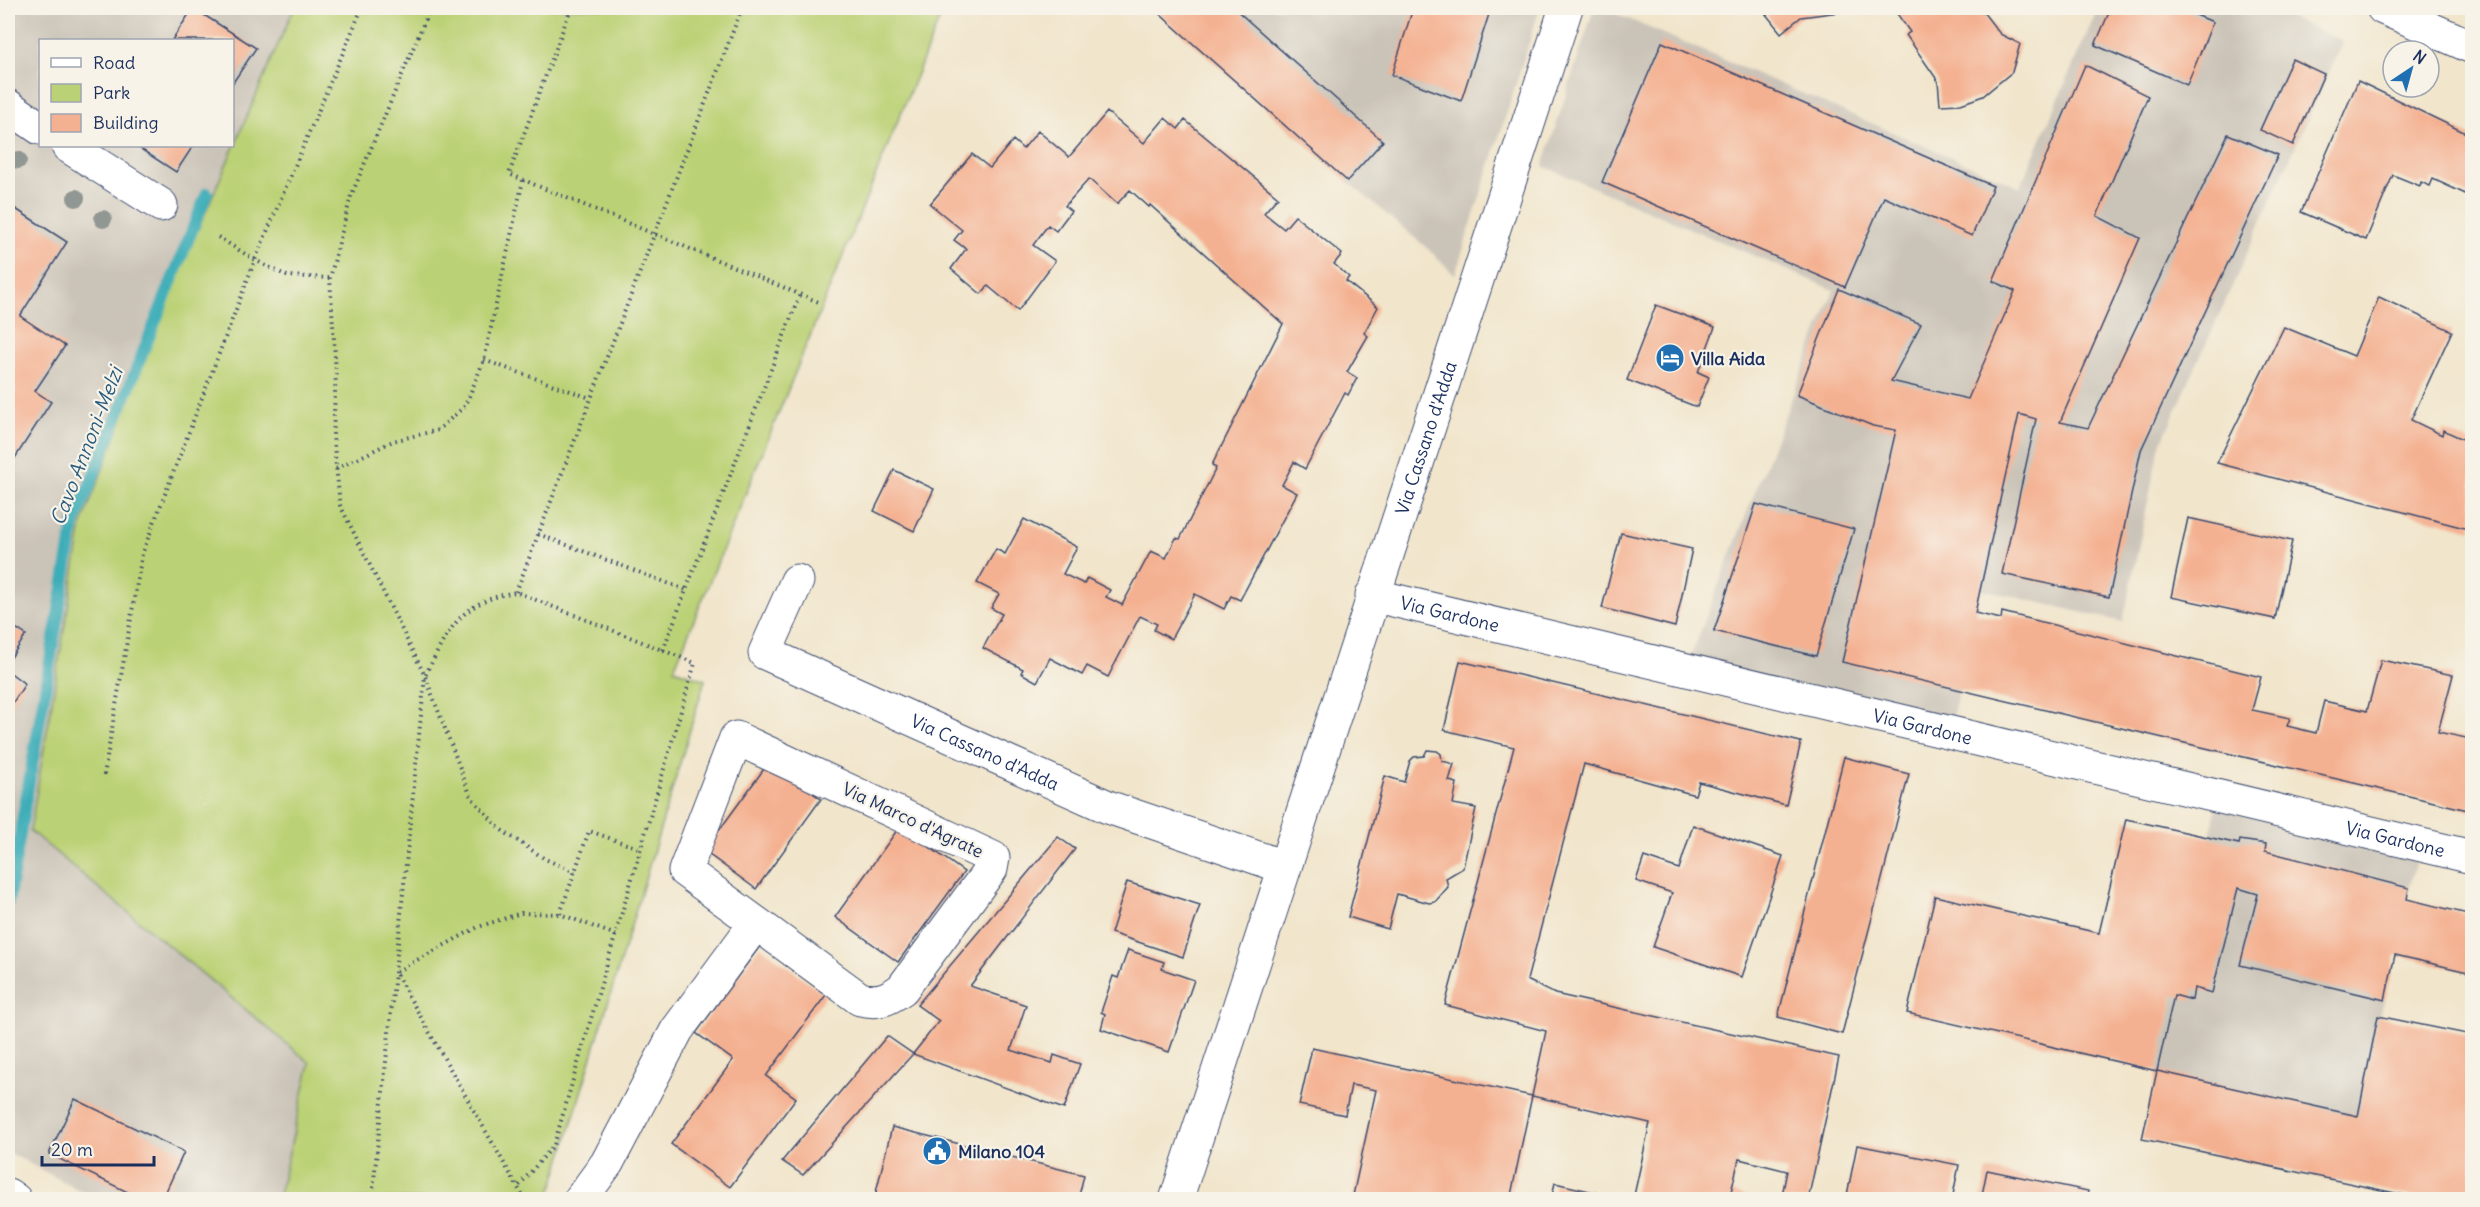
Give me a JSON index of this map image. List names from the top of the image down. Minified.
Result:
{"streets":{"street":["Via Cassano d'Adda","Via Gardone","Via Marco d'Agrate"]},"crossings":[["Via Cassano d'Adda","Via Gardone"]],"water":["Cavo Annoni-Melzi"],"places":{"hotel":["Villa Aida"],"public building":["Milano 104"]},"legend":["Road","Park","Building"],"scale_bar":"20 m","north":"top right"}
